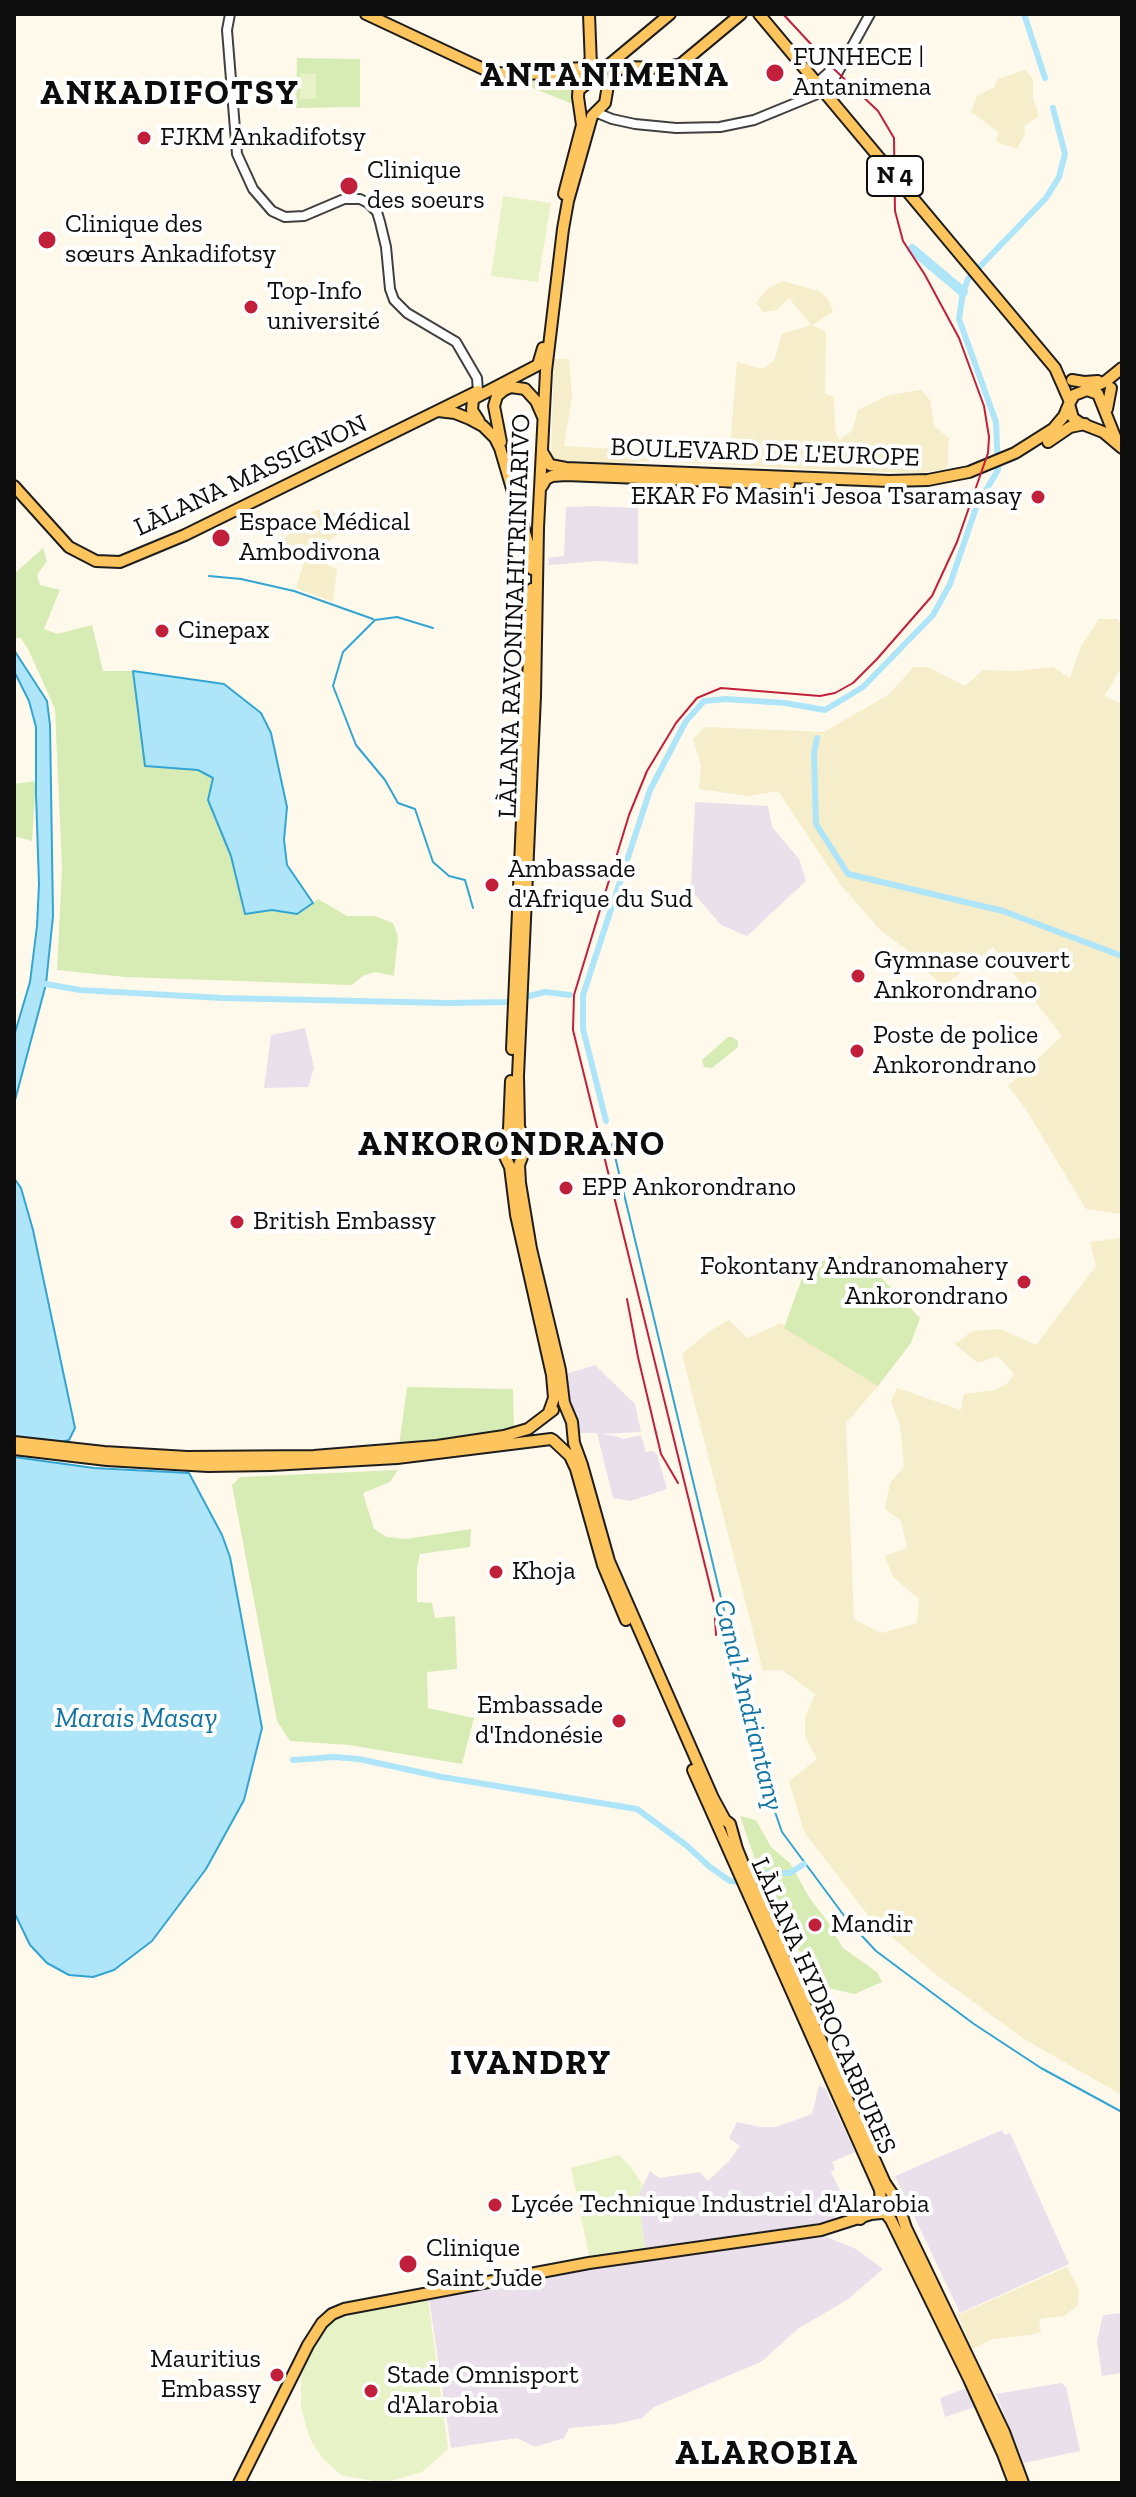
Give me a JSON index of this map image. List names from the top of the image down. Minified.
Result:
{"streets":{"main road":["N 4","BOULEVARD DE L'EUROPE","LÀLANA MASSIGNON","LÀLANA RAVONINAHITRINIARIVO","LÀLANA HYDROCARBURES"]},"crossings":[["N 4","BOULEVARD DE L'EUROPE"],["BOULEVARD DE L'EUROPE","LÀLANA RAVONINAHITRINIARIVO"],["LÀLANA MASSIGNON","LÀLANA RAVONINAHITRINIARIVO"],["LÀLANA RAVONINAHITRINIARIVO","LÀLANA HYDROCARBURES"]],"districts":["ANTANIMENA","ANKADIFOTSY","ANKORONDRANO","IVANDRY","ALAROBIA"],"water":["Canal Andriantany","Marais Masay"],"places":["FUNHECE | Antanimena","FJKM Ankadifotsy","Clinique des soeurs","Clinique des sœurs Ankadifotsy","Top-Info université","EKAR Fo Masin'i Jesoa Tsaramasay","Espace Médical Ambodivona","Cinepax","Ambassade d'Afrique du Sud","Gymnase couvert Ankorondrano","Poste de police Ankorondrano","EPP Ankorondrano","British Embassy","Fokontany Andranomahery Ankorondrano","Khoja","Embassade d'Indonésie","Mandir","Lycée Technique Industriel d'Alarobia","Clinique Saint Jude","Mauritius Embassy","Stade Omnisport d'Alarobia"]}
